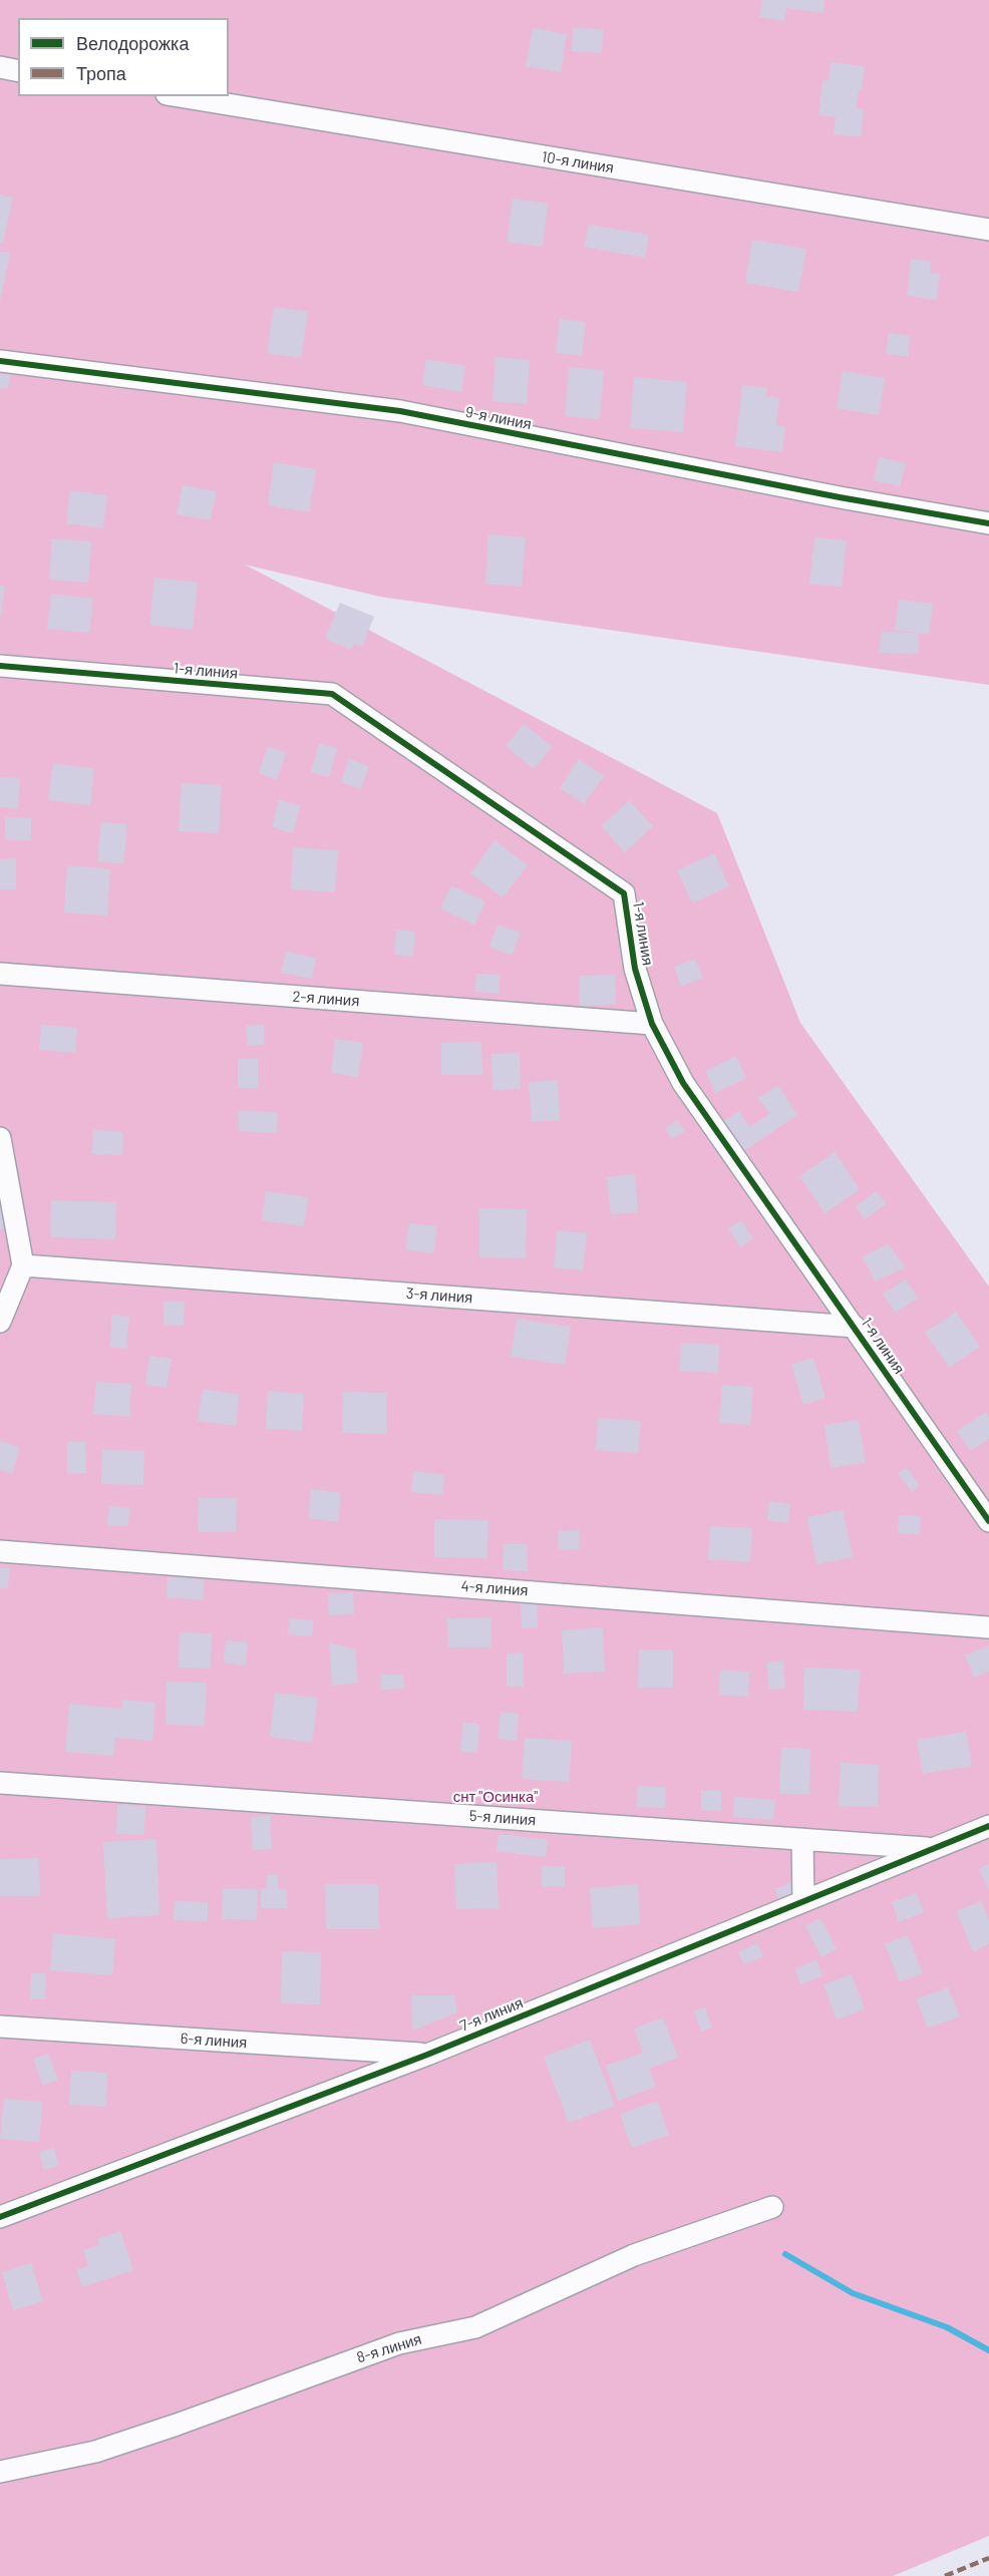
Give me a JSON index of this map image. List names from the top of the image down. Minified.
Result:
{"streets":{"street":["10-я линия","9-я линия","1-я линия","2-я линия","3-я линия","4-я линия","5-я линия","7-я линия","6-я линия","8-я линия"]},"crossings":[["1-я линия","2-я линия"],["1-я линия","3-я линия"],["5-я линия","7-я линия"],["7-я линия","6-я линия"]],"parks":["снт \"Осинка\""],"legend":["Велодорожка","Тропа"]}
